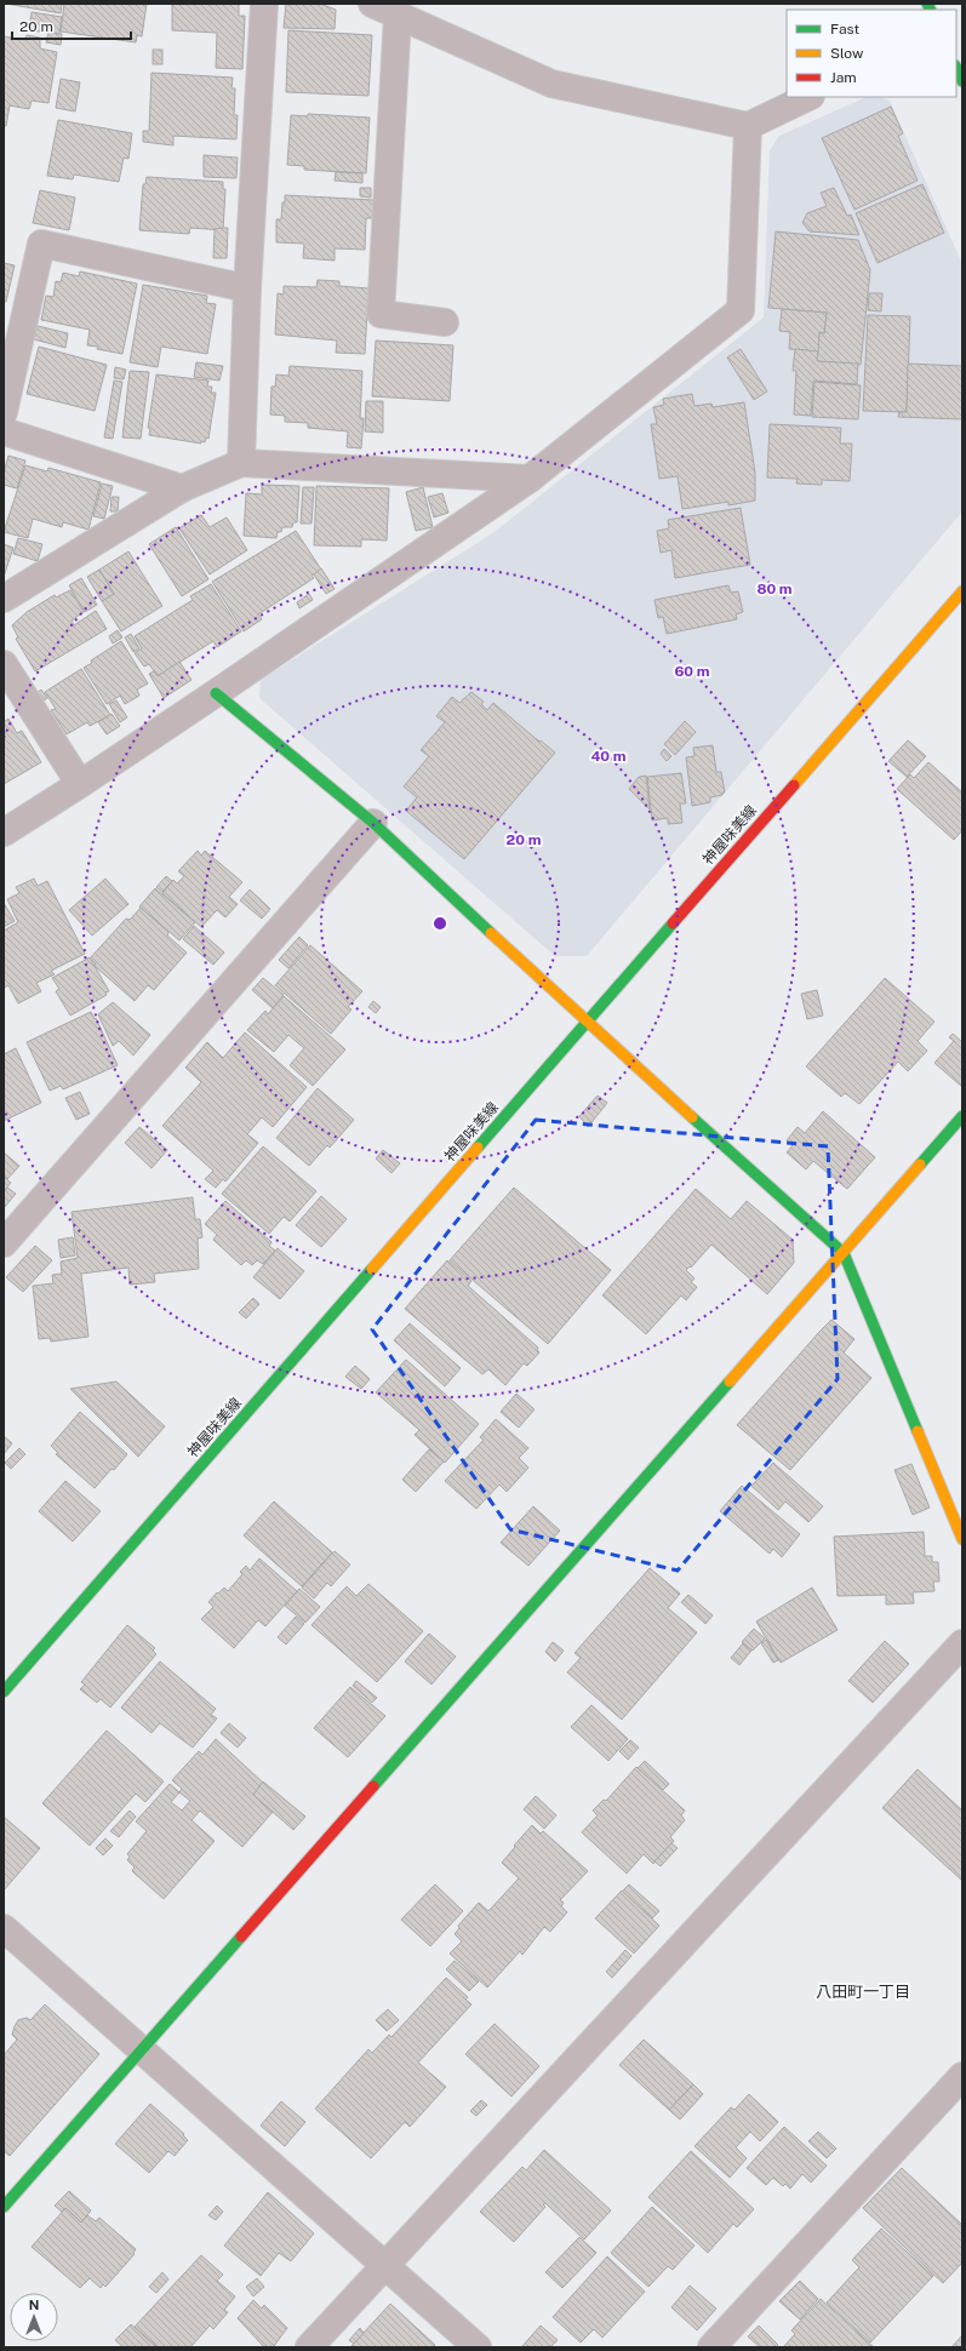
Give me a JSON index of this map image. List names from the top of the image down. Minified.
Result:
{"streets":{"street":["神屋味美線"]},"districts":["八田町一丁目"],"legend":["Fast","Slow","Jam"],"scale_bar":"20 m","north":"top","rings":["80 m","60 m","40 m","20 m"]}
